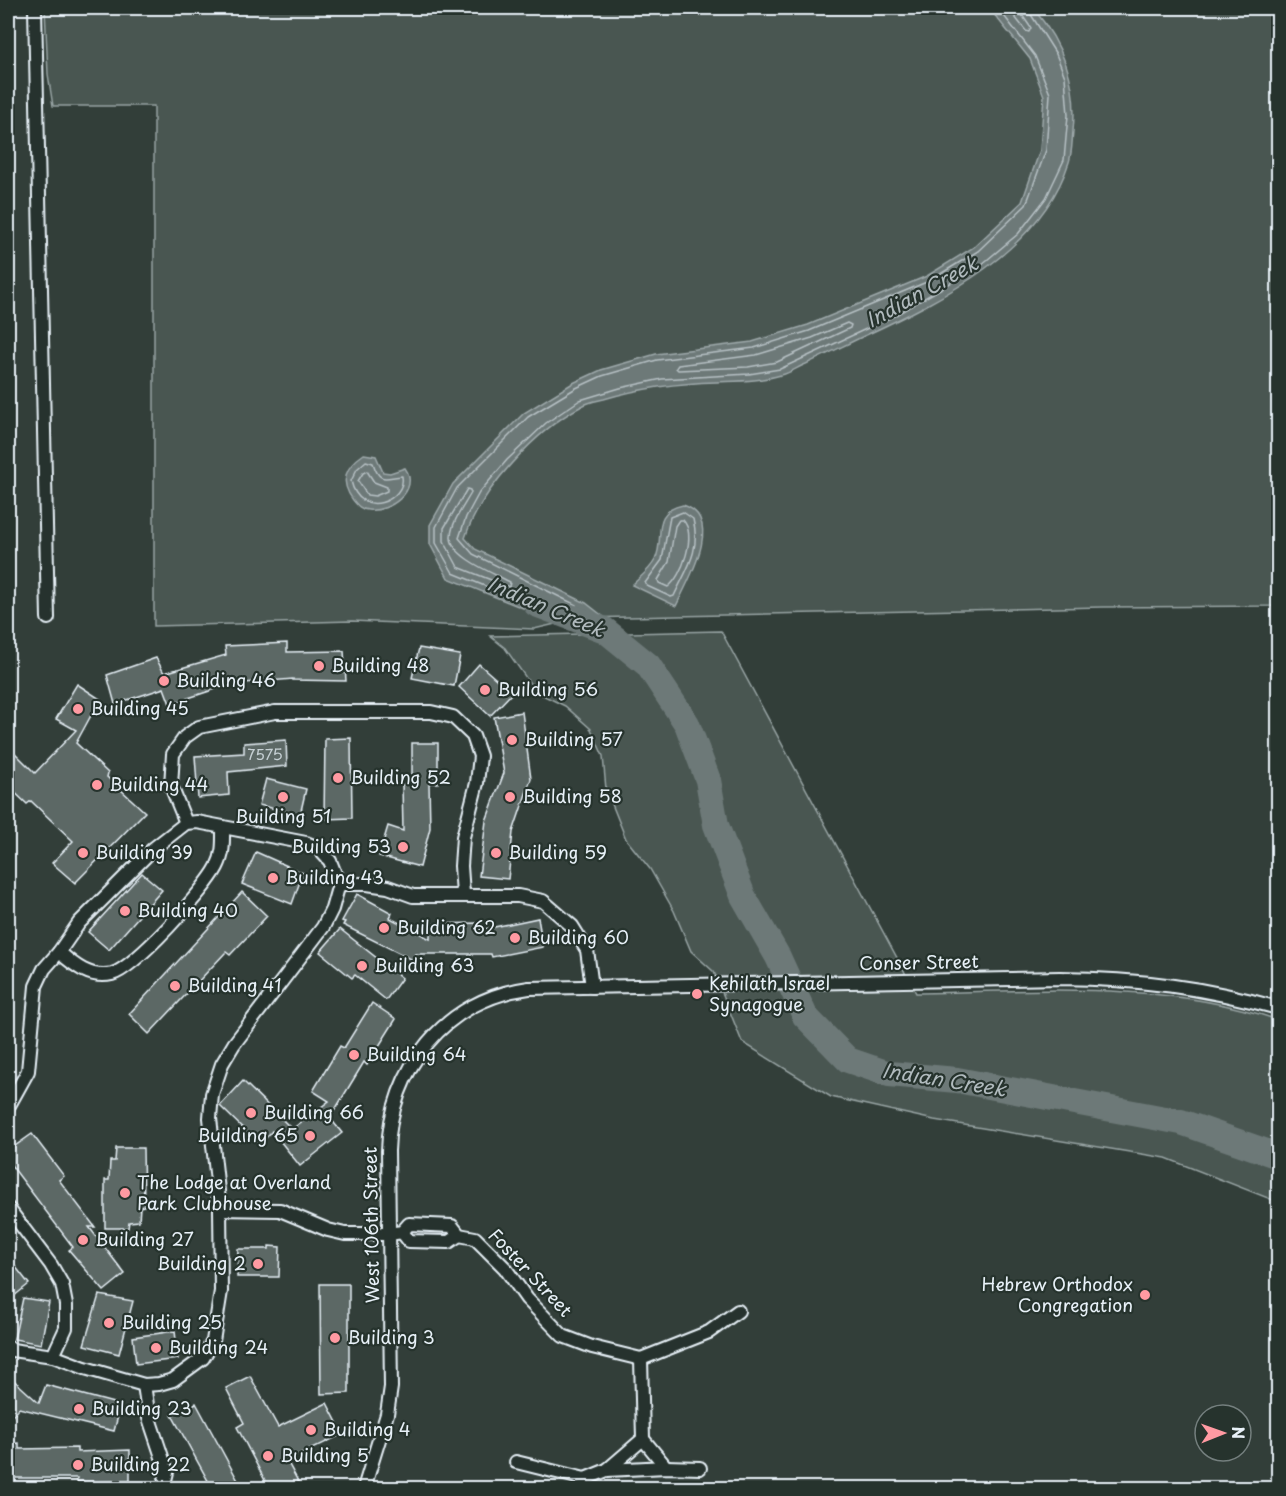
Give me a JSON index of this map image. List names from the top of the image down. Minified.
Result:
{"streets":{"street":["Conser Street","West 106th Street","Foster Street"]},"crossings":[["Conser Street","West 106th Street"],["West 106th Street","Foster Street"]],"water":["Indian Creek"],"places":["Building 48","Building 46","Building 56","Building 45","Building 57","Building 52","Building 44","Building 51","Building 58","Building 53","Building 39","Building 59","Building 43","Building 40","Building 62","Building 60","Building 63","Building 41","Kehilath Israel Synagogue","Building 64","Building 66","Building 65","The Lodge at Overland Park Clubhouse","Building 27","Building 2","Hebrew Orthodox Congregation","Building 25","Building 3","Building 24","Building 23","Building 4","Building 5","Building 22"],"house_numbers":["7575"],"north":"right"}
